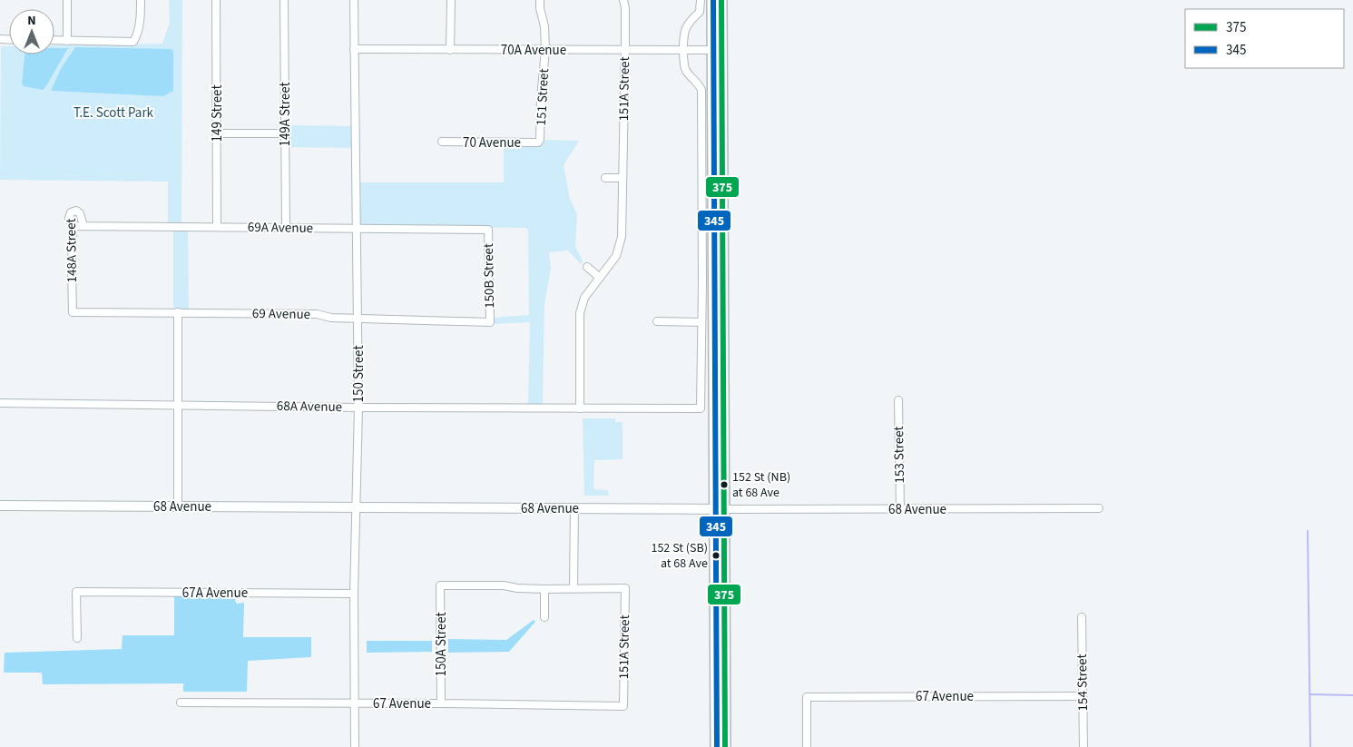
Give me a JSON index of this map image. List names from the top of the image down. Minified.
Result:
{"streets":{"street":["70A Avenue","151A Street","151 Street","149 Street","149A Street","70 Avenue","69A Avenue","148A Street","150B Street","69 Avenue","150 Street","68A Avenue","153 Street","68 Avenue","67A Avenue","150A Street","154 Street","67 Avenue"]},"crossings":[["70A Avenue","151A Street"],["70A Avenue","151 Street"],["70A Avenue","150 Street"],["151A Street","68A Avenue"],["151A Street","67 Avenue"],["151 Street","70 Avenue"],["149 Street","69A Avenue"],["149A Street","69A Avenue"],["69A Avenue","148A Street"],["69A Avenue","150B Street"],["69A Avenue","150 Street"],["148A Street","69 Avenue"],["150B Street","69 Avenue"],["69 Avenue","150 Street"],["150 Street","68A Avenue"],["150 Street","68 Avenue"],["150 Street","67A Avenue"],["150 Street","67 Avenue"],["153 Street","68 Avenue"],["150A Street","67 Avenue"],["154 Street","67 Avenue"]],"parks":["T.E. Scott Park"],"places":["152 St (NB) at 68 Ave","152 St (SB) at 68 Ave"],"lines":["transit line 375","transit line 345"],"legend":["375","345"],"north":"top"}
